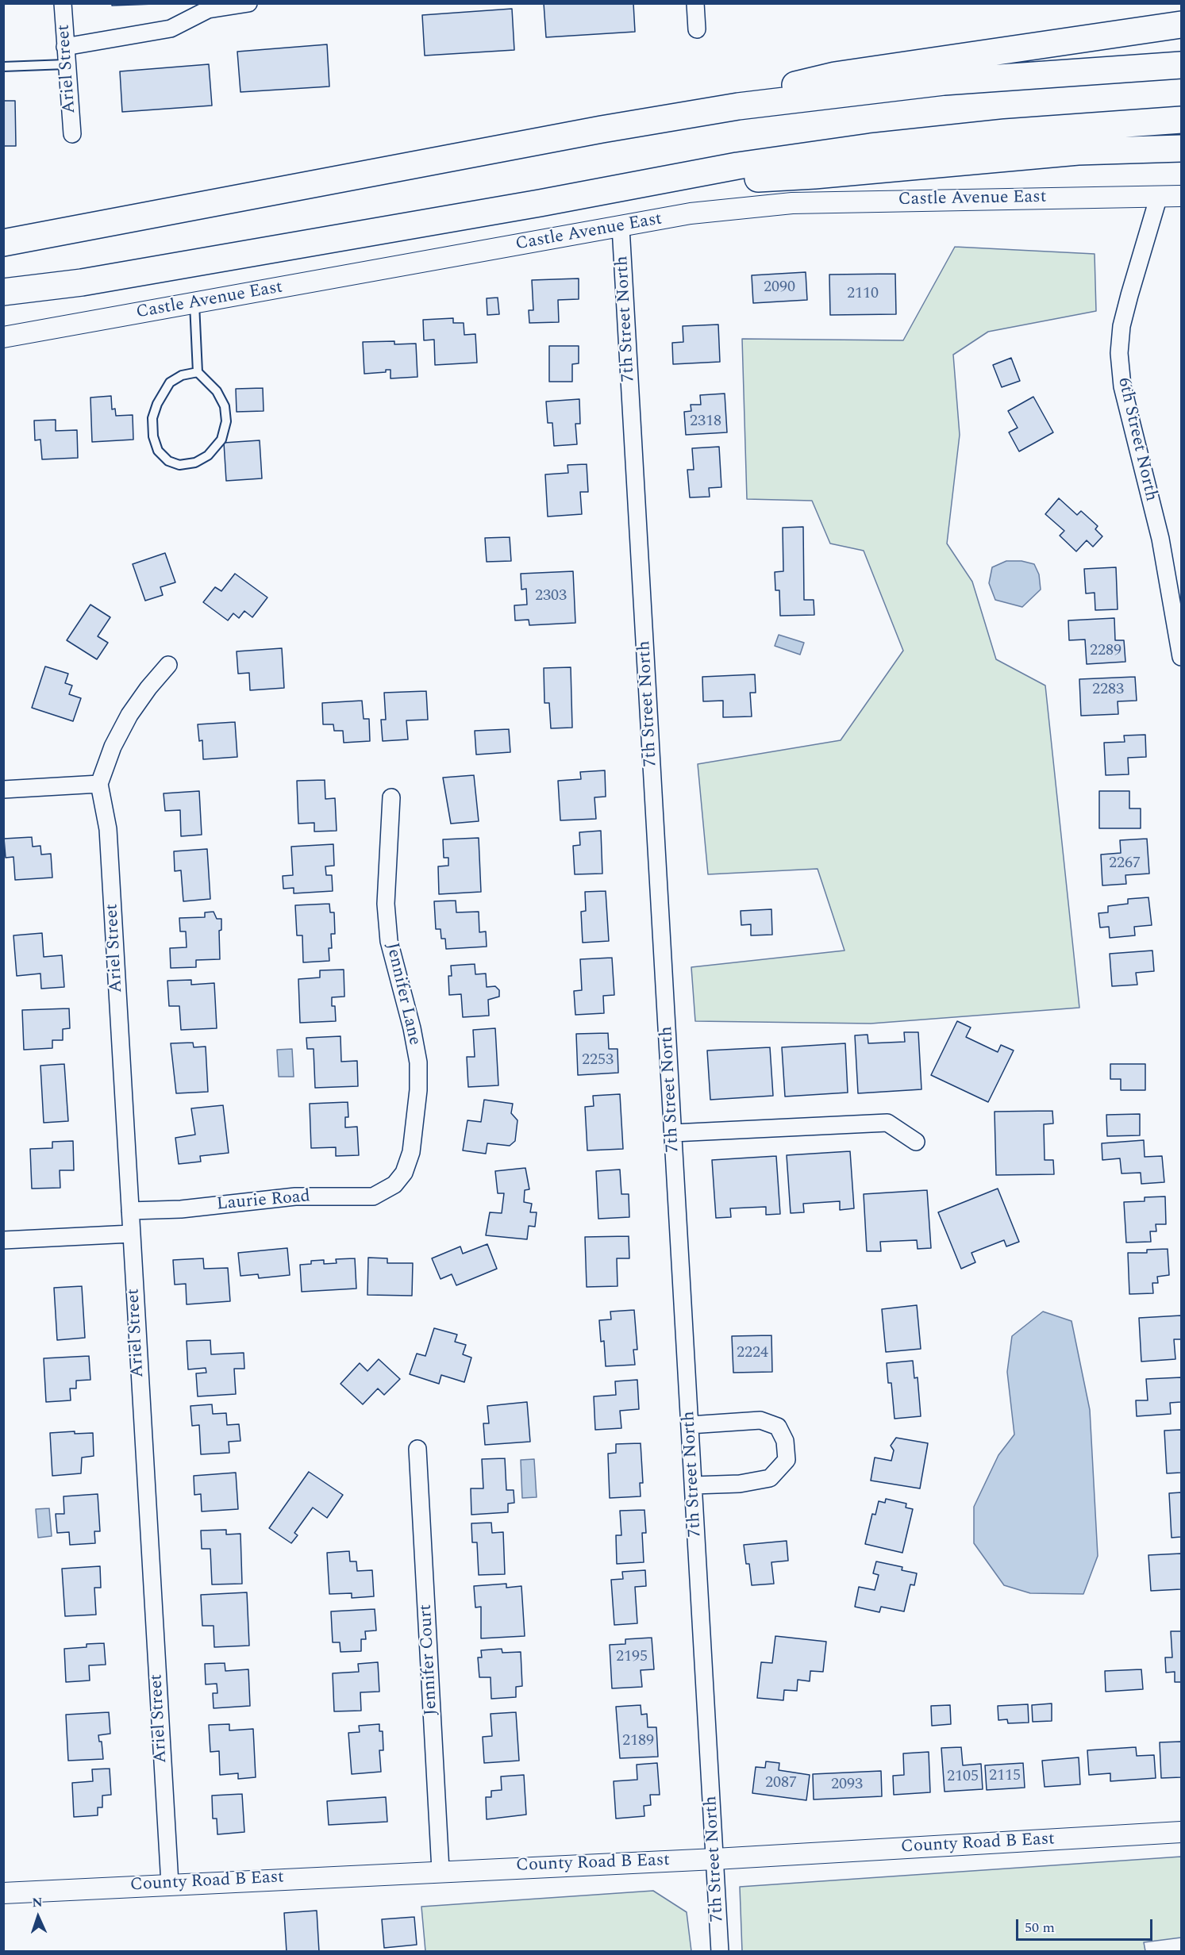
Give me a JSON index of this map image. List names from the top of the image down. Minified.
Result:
{"streets":{"street":["Ariel Street","Castle Avenue East","7th Street North","6th Street North","Jennifer Lane","Laurie Road","Jennifer Court","County Road B East"]},"crossings":[["Ariel Street","Laurie Road"],["Ariel Street","County Road B East"],["Castle Avenue East","7th Street North"],["Castle Avenue East","6th Street North"],["7th Street North","County Road B East"],["Jennifer Lane","Laurie Road"],["Jennifer Court","County Road B East"]],"house_numbers":["2090","2110","2318","2303","2289","2283","2267","2253","2224","2195","2189","2115","2105","2087","2093"],"scale_bar":"50 m","north":"top"}
